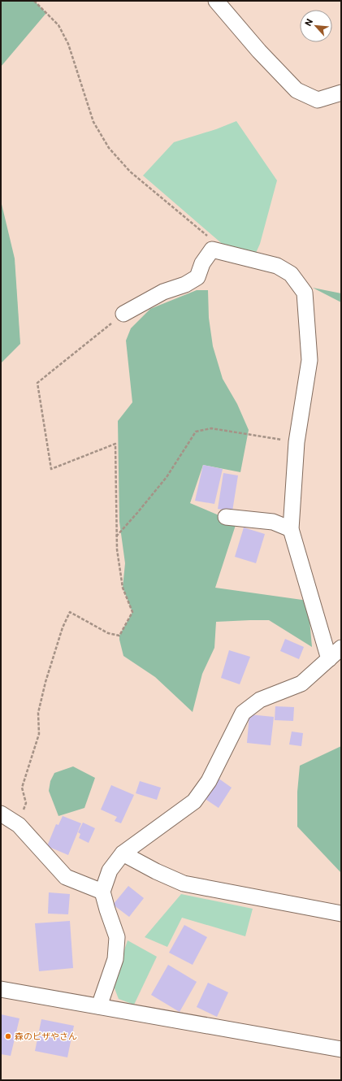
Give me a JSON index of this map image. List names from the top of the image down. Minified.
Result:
{"places":["森のピザやさん"],"north":"top left"}
